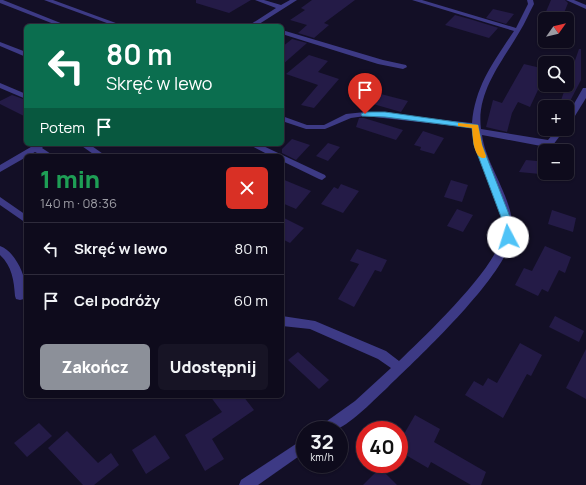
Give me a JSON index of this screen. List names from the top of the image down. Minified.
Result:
{"north":"top right","page":{"map_buttons":["+","−"],"turn":["80 m","Skręć w lewo"],"then":"Potem","heading":["1 min","140 m · 08:36"],"list":[{"name":"Skręć w lewo","value":"80 m"},{"name":"Cel podróży","value":"60 m"}],"buttons":["Zakończ","Udostępnij"],"speed":"32 km/h","limit":"40"}}
